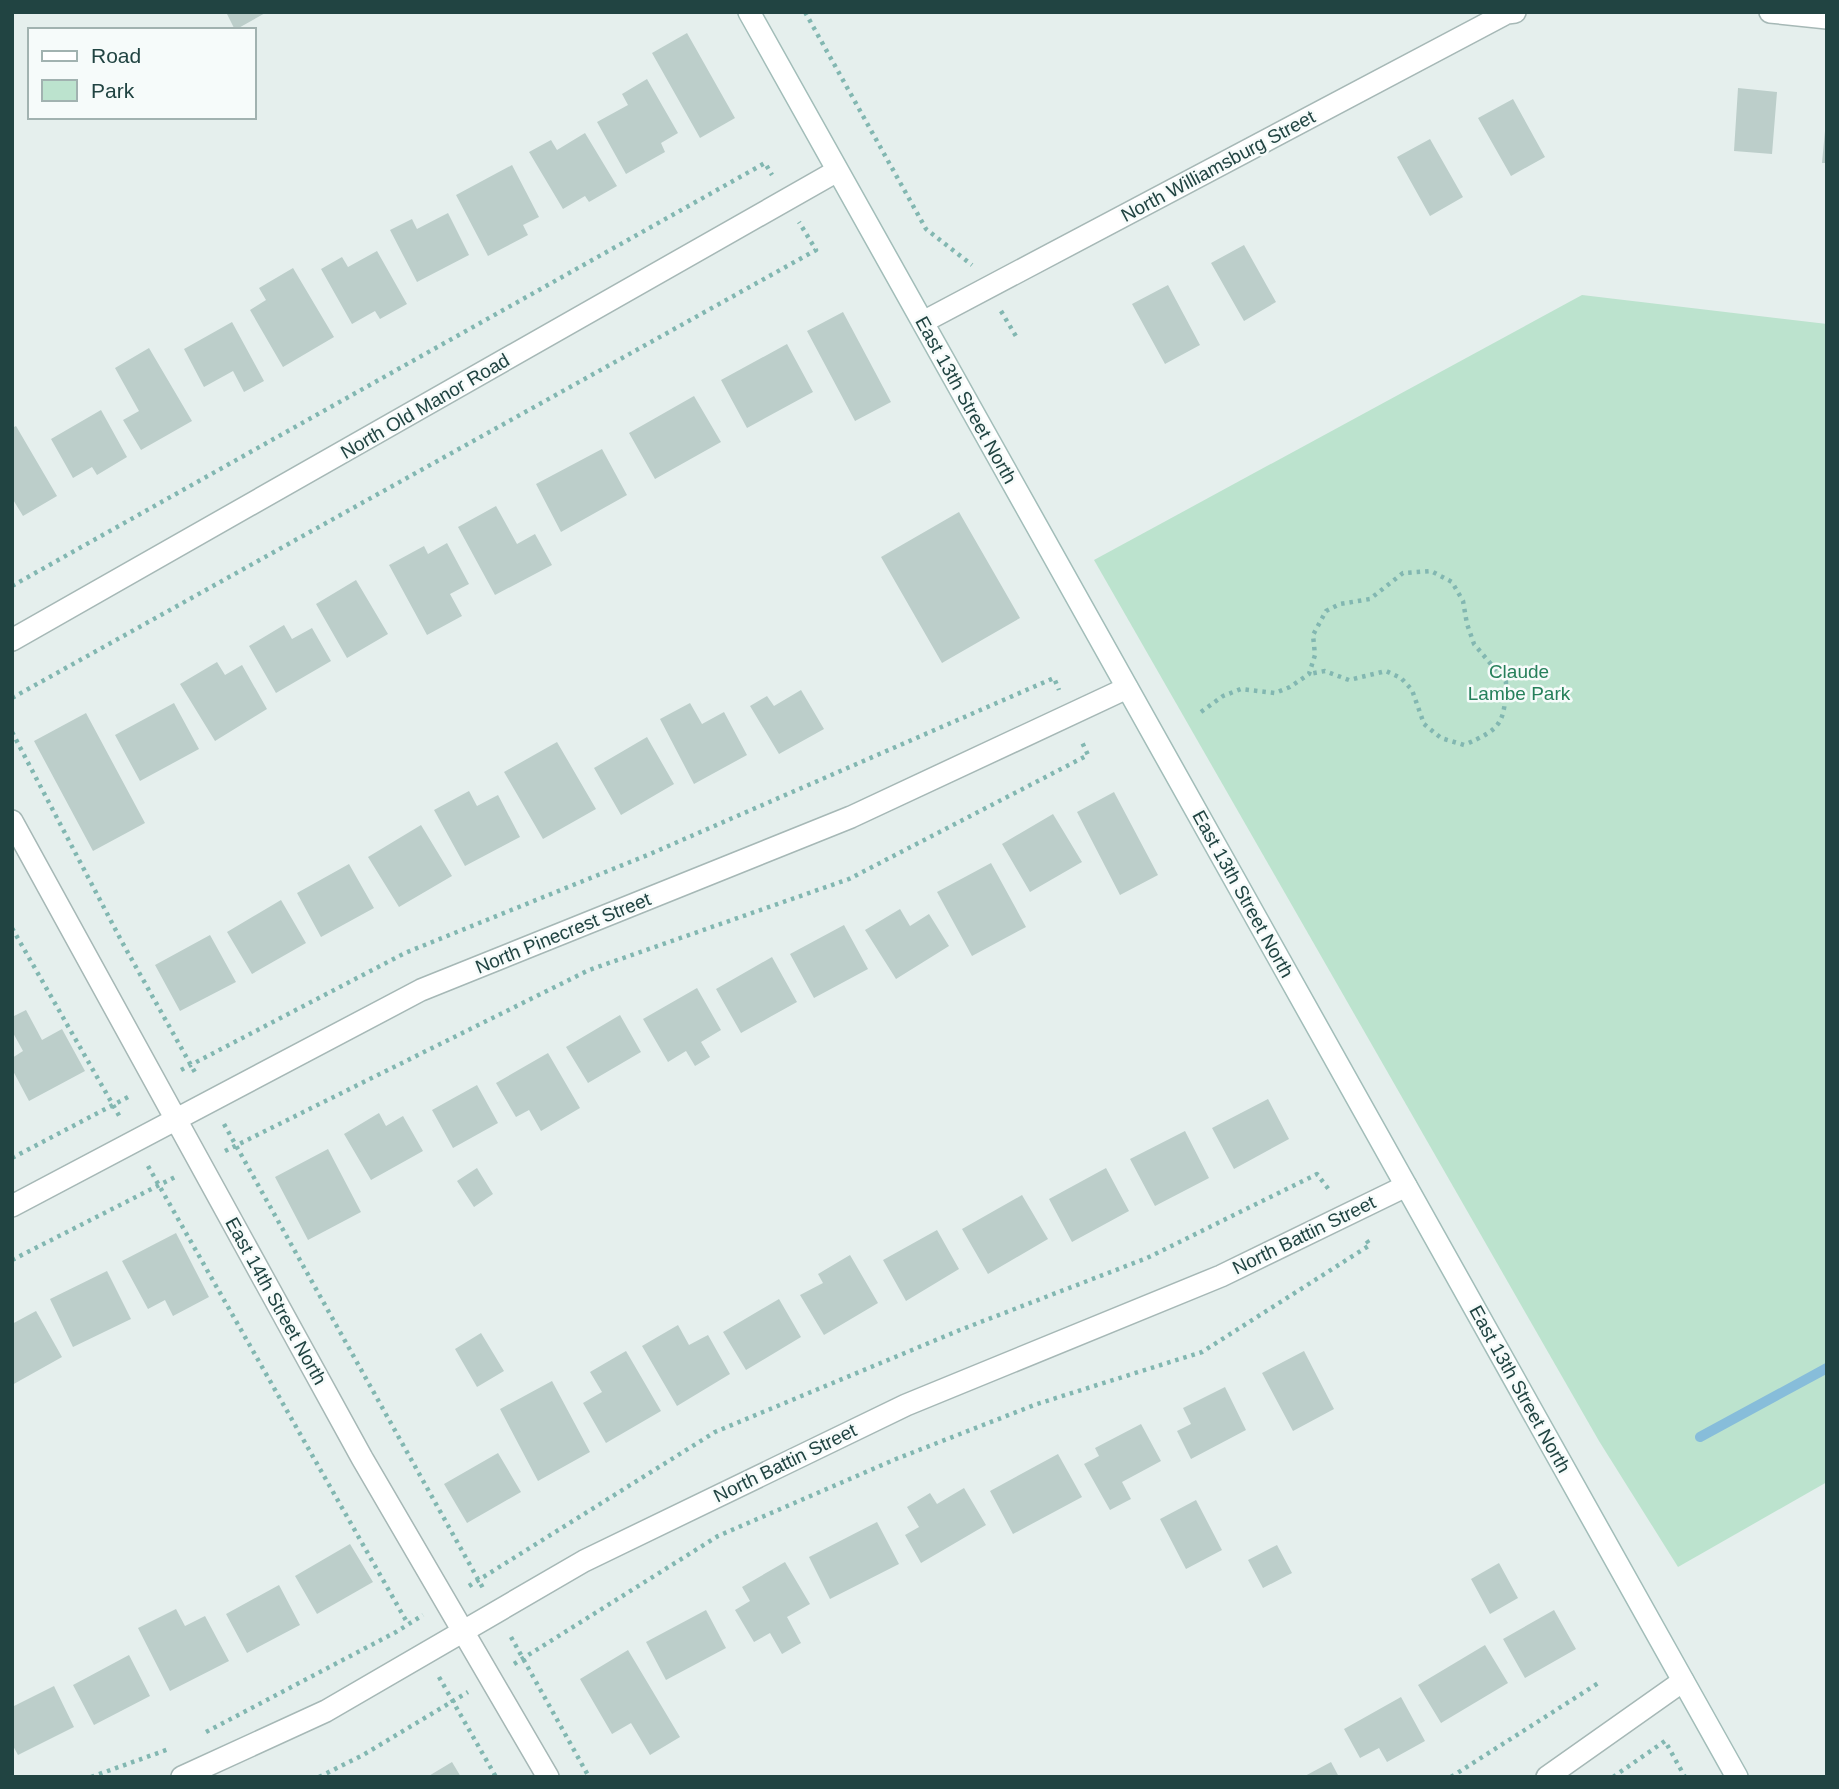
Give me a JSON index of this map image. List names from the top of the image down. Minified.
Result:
{"streets":{"street":["North Williamsburg Street","East 13th Street North","North Old Manor Road","North Pinecrest Street","North Battin Street","East 14th Street North"]},"crossings":[["North Williamsburg Street","East 13th Street North"],["East 13th Street North","North Old Manor Road"],["East 13th Street North","North Pinecrest Street"],["East 13th Street North","North Battin Street"],["North Pinecrest Street","East 14th Street North"],["North Battin Street","East 14th Street North"]],"parks":["Claude Lambe Park"],"legend":["Road","Park"]}
